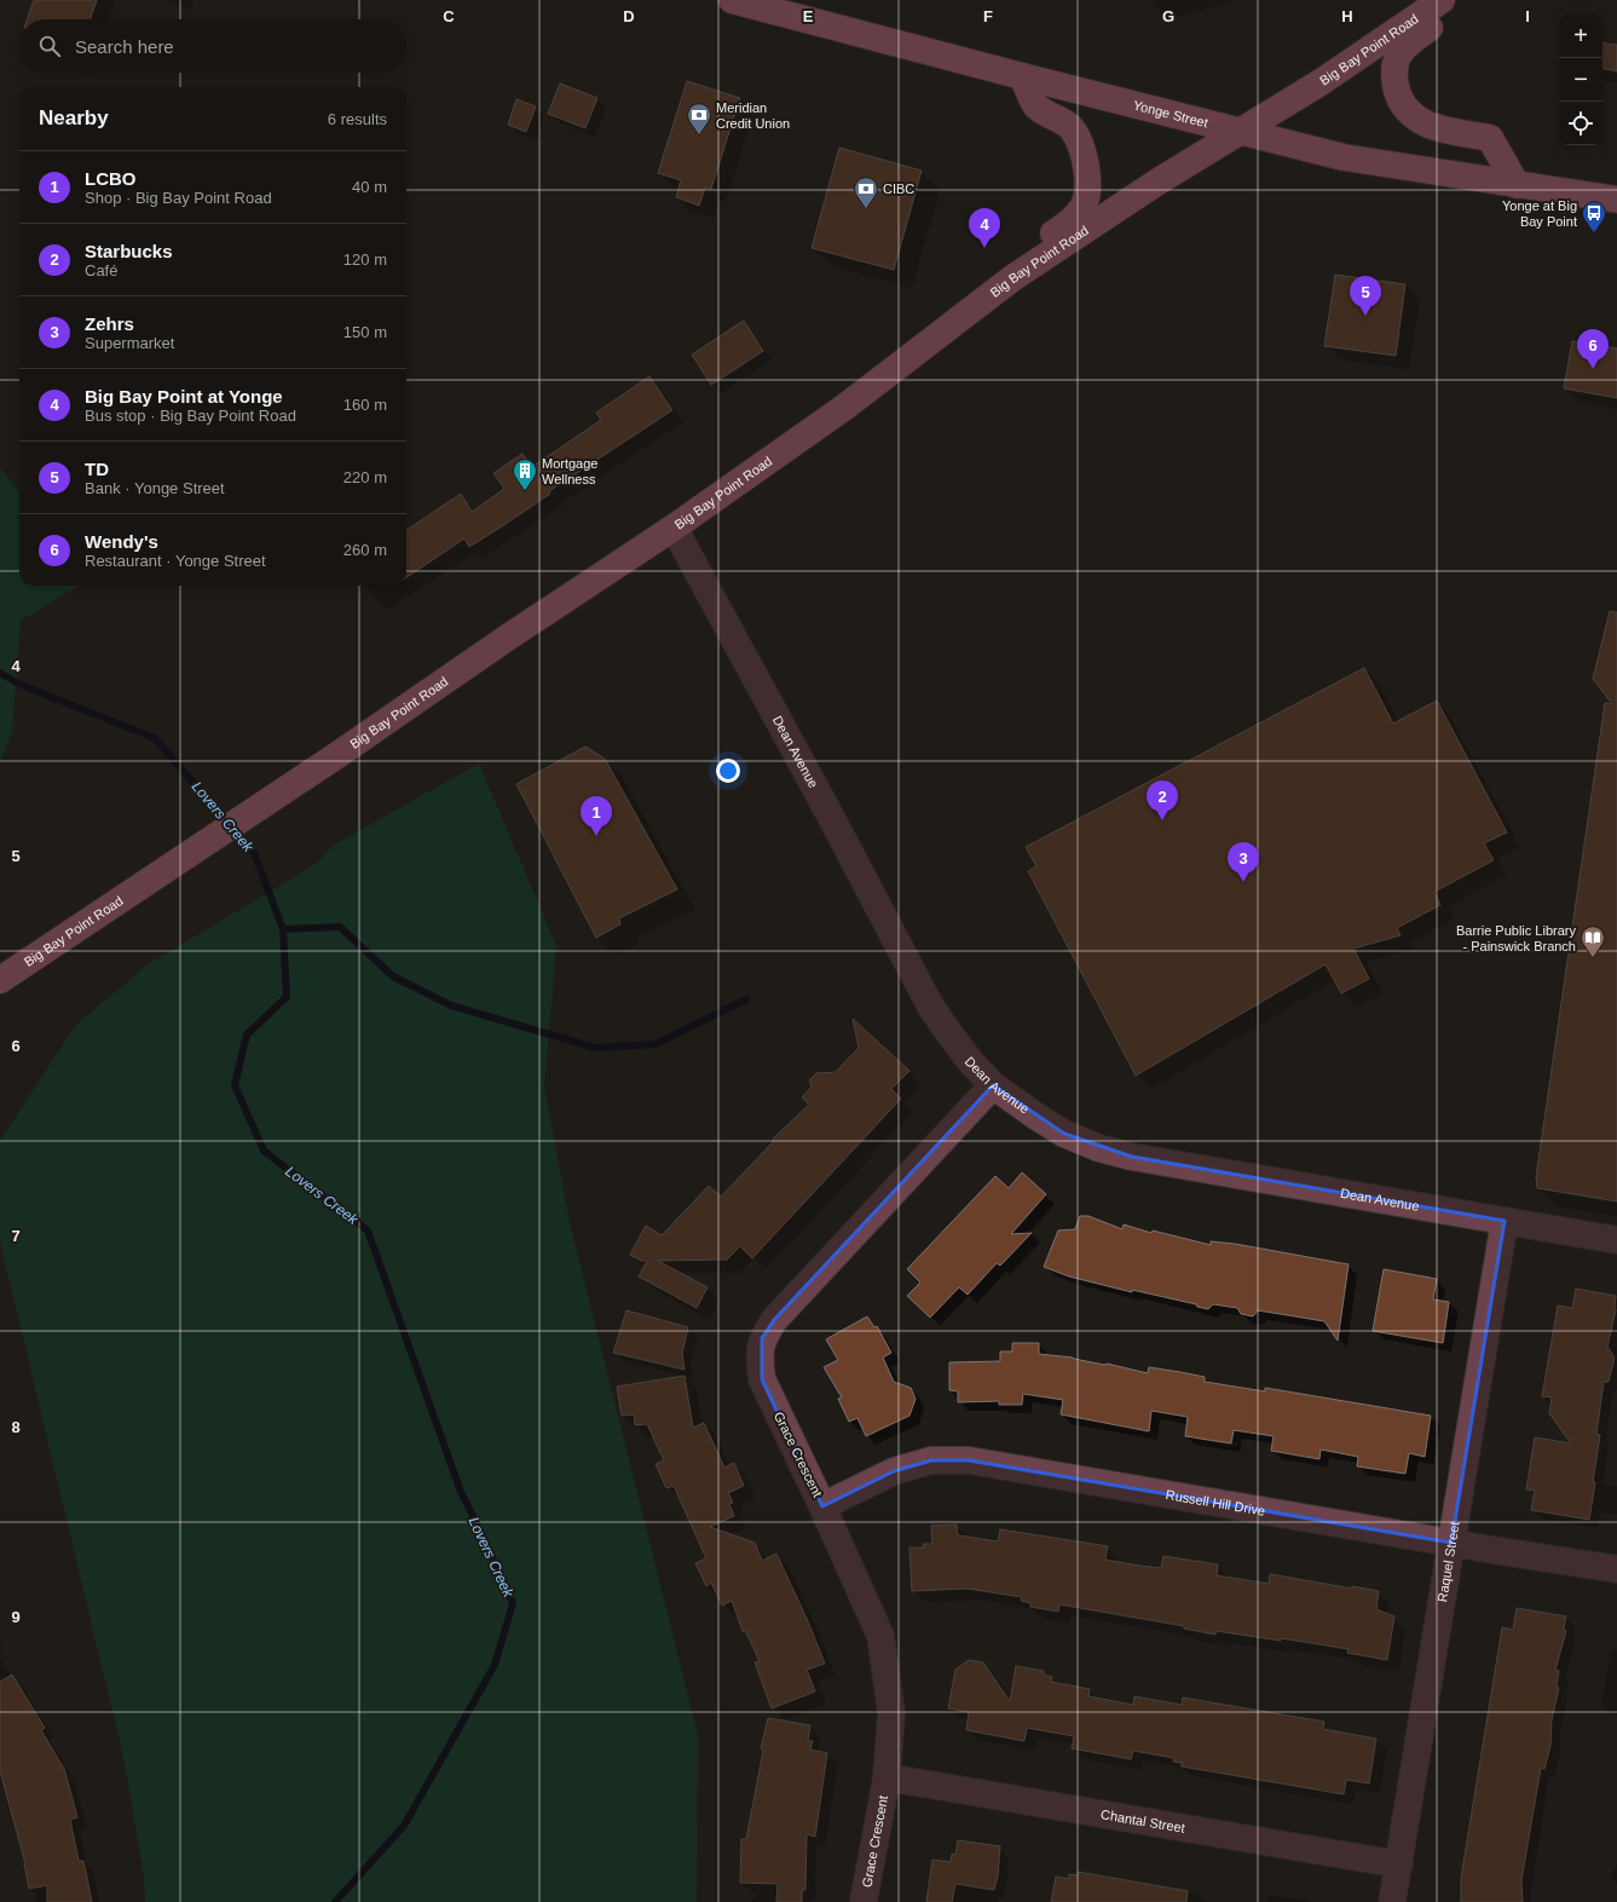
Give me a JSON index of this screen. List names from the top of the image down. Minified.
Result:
{"streets":{"main road":["Big Bay Point Road","Yonge Street"],"street":["Dean Avenue","Grace Crescent","Russell Hill Drive","Raquel Street","Chantal Street"]},"crossings":[["Big Bay Point Road","Yonge Street"],["Big Bay Point Road","Dean Avenue"],["Dean Avenue","Grace Crescent"],["Dean Avenue","Raquel Street"],["Grace Crescent","Russell Hill Drive"],["Grace Crescent","Chantal Street"],["Russell Hill Drive","Raquel Street"],["Raquel Street","Chantal Street"]],"water":["Lovers Creek"],"places":{"bank":["Meridian Credit Union","CIBC"],"bus stop":["Yonge at Big Bay Point"],"building":["Mortgage Wellness"],"library":["Barrie Public Library - Painswick Branch"]},"page":{"map_buttons":["+","−"],"search":"Search here","heading":["Nearby","6 results"],"list":[{"mark":"1","name":"LCBO","note":"Shop · Big Bay Point Road","value":"40 m"},{"mark":"2","name":"Starbucks","note":"Café","value":"120 m"},{"mark":"3","name":"Zehrs","note":"Supermarket","value":"150 m"},{"mark":"4","name":"Big Bay Point at Yonge","note":"Bus stop · Big Bay Point Road","value":"160 m"},{"mark":"5","name":"TD","note":"Bank · Yonge Street","value":"220 m"},{"mark":"6","name":"Wendy's","note":"Restaurant · Yonge Street","value":"260 m"}],"pins":["4","5","6","2","1","3"]},"grid":{"columns":["C","D","E","F","G","H","I"],"rows":["4","5","6","7","8","9"]}}
